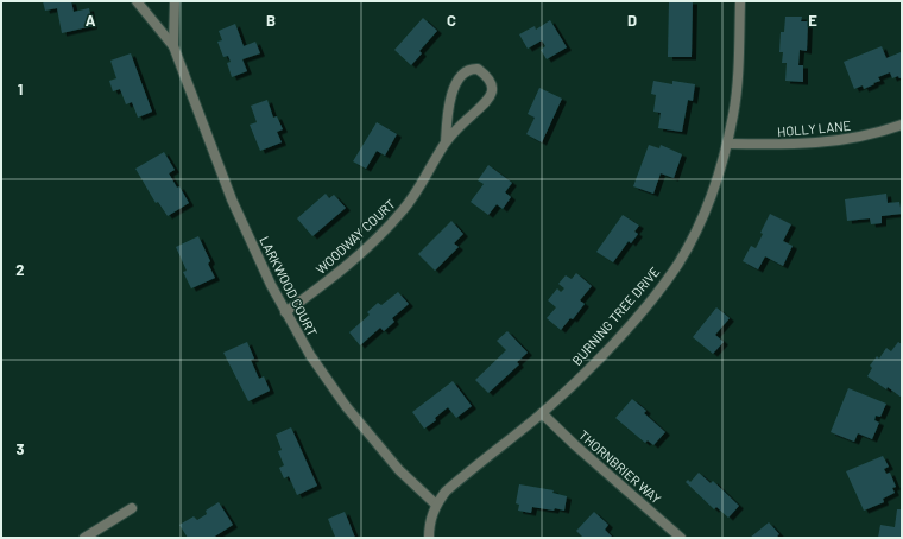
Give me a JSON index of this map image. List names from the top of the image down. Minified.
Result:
{"streets":{"street":["HOLLY LANE","WOODWAY COURT","LARKWOOD COURT","BURNING TREE DRIVE","THORNBRIER WAY"]},"crossings":[["HOLLY LANE","BURNING TREE DRIVE"],["WOODWAY COURT","LARKWOOD COURT"],["LARKWOOD COURT","BURNING TREE DRIVE"],["BURNING TREE DRIVE","THORNBRIER WAY"]],"grid":{"columns":["A","B","C","D","E"],"rows":["1","2","3"]}}
